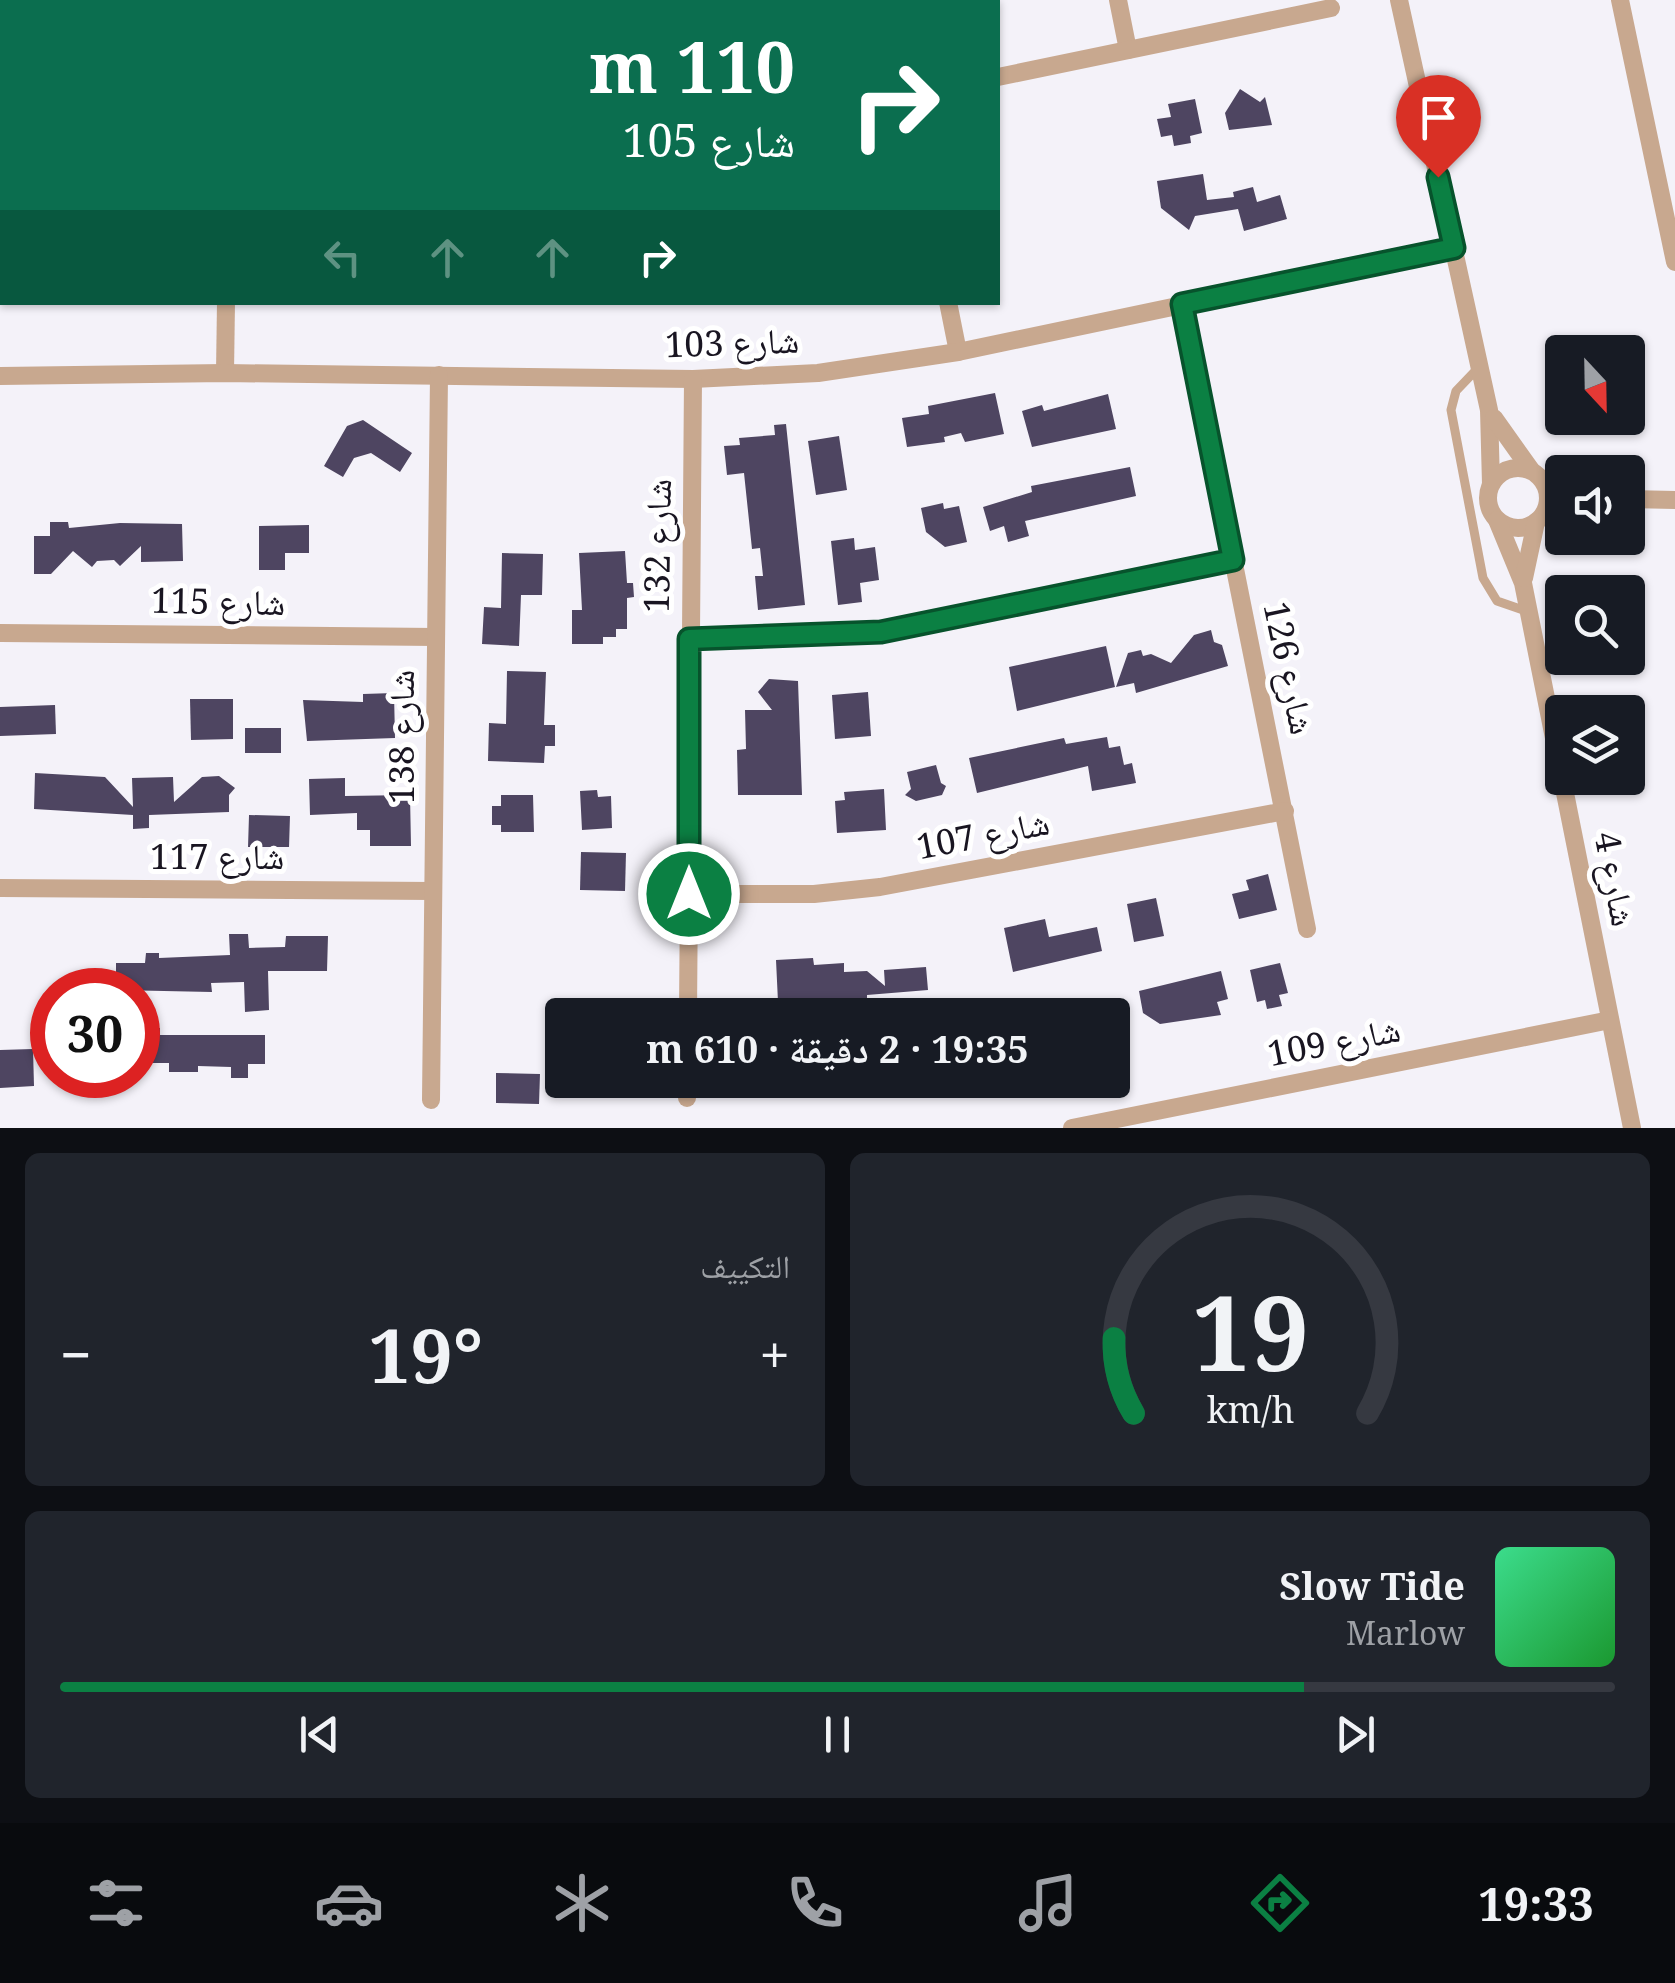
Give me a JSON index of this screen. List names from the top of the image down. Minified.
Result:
{"streets":{"street":["شارع 103","شارع 132","شارع 115","شارع 126","شارع 138","شارع 107","شارع 117","شارع 4","شارع 109"]},"crossings":[["شارع 103","شارع 132"],["شارع 103","شارع 126"],["شارع 103","شارع 138"],["شارع 132","شارع 107"],["شارع 115","شارع 138"],["شارع 126","شارع 107"],["شارع 138","شارع 117"],["شارع 4","شارع 109"]],"north":"bottom","page":{"turn":["110 m","شارع 105"],"limit":"30","trip":"19:35 · 2 دقيقة · 610 m","tile":"التكييف","heat":["−","19°","+"],"song":["Slow Tide","Marlow"],"tabs":"19:33","gauge":["19","km/h"]}}
